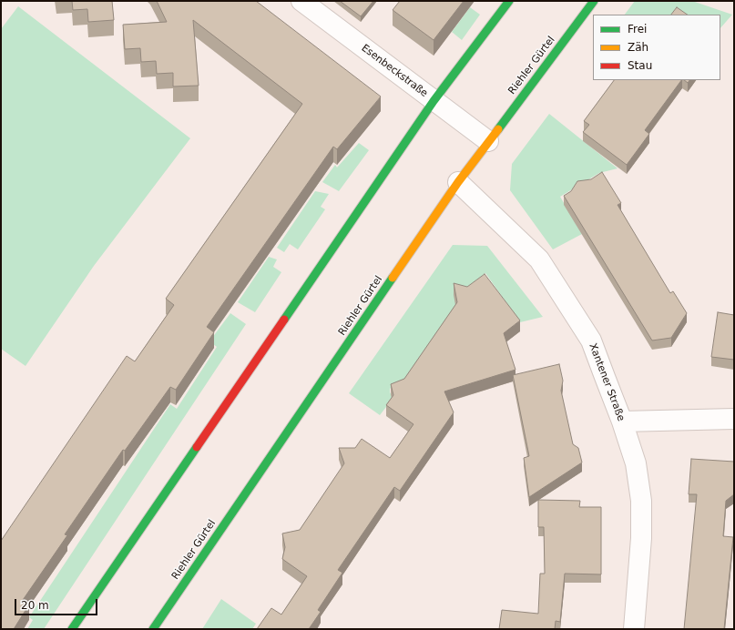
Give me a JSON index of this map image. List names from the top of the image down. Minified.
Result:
{"streets":{"street":["Riehler Gürtel","Esenbeckstraße","Xantener Straße"]},"crossings":[["Riehler Gürtel","Esenbeckstraße"],["Riehler Gürtel","Xantener Straße"]],"legend":["Frei","Zäh","Stau"],"scale_bar":"20 m"}
